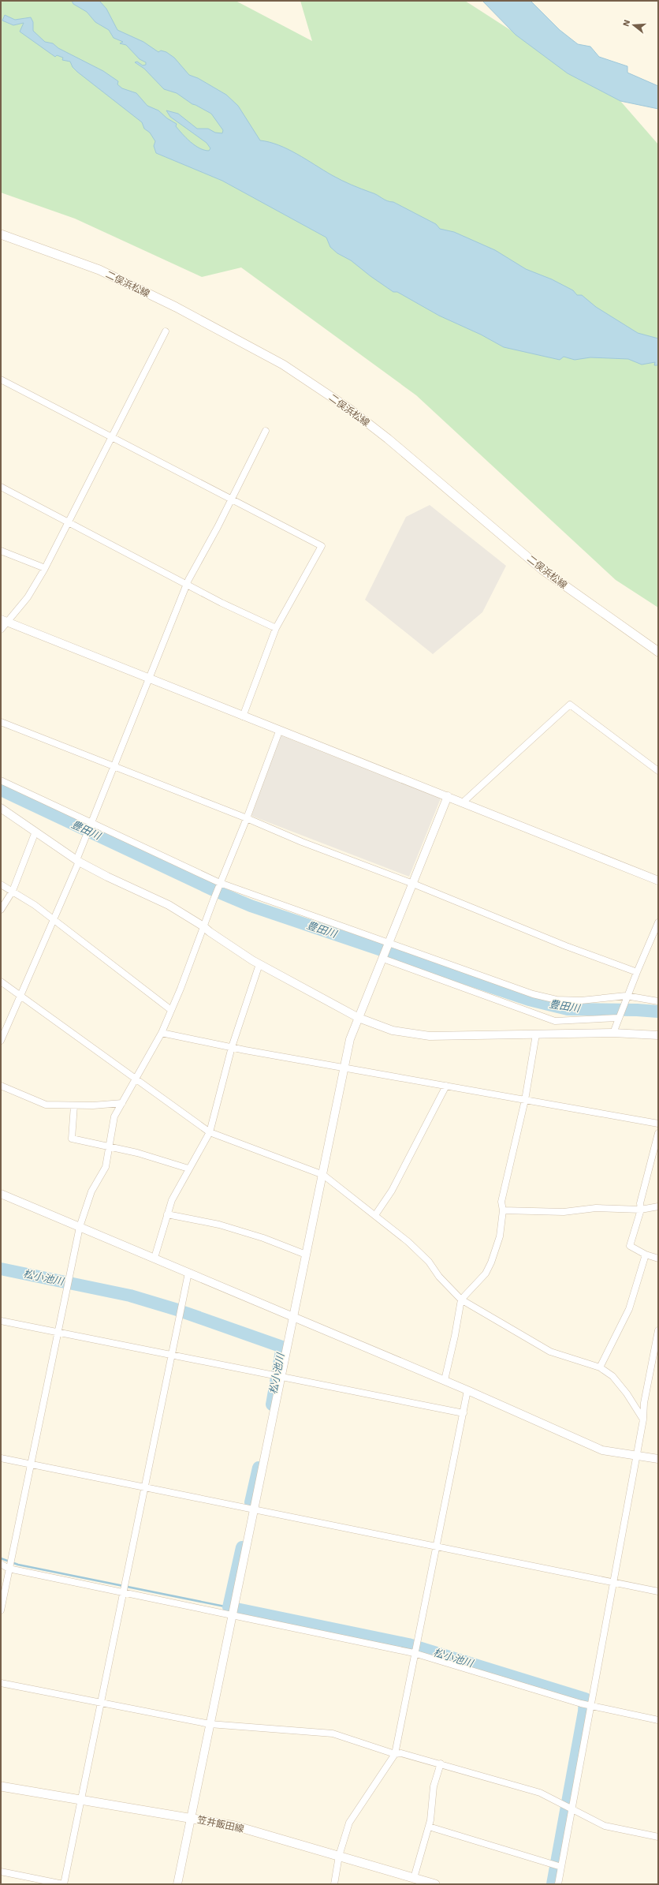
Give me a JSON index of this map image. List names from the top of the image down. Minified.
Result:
{"streets":{"main road":["二俣浜松線","笠井飯田線"]},"water":["豊田川","松小池川"],"north":"left"}
